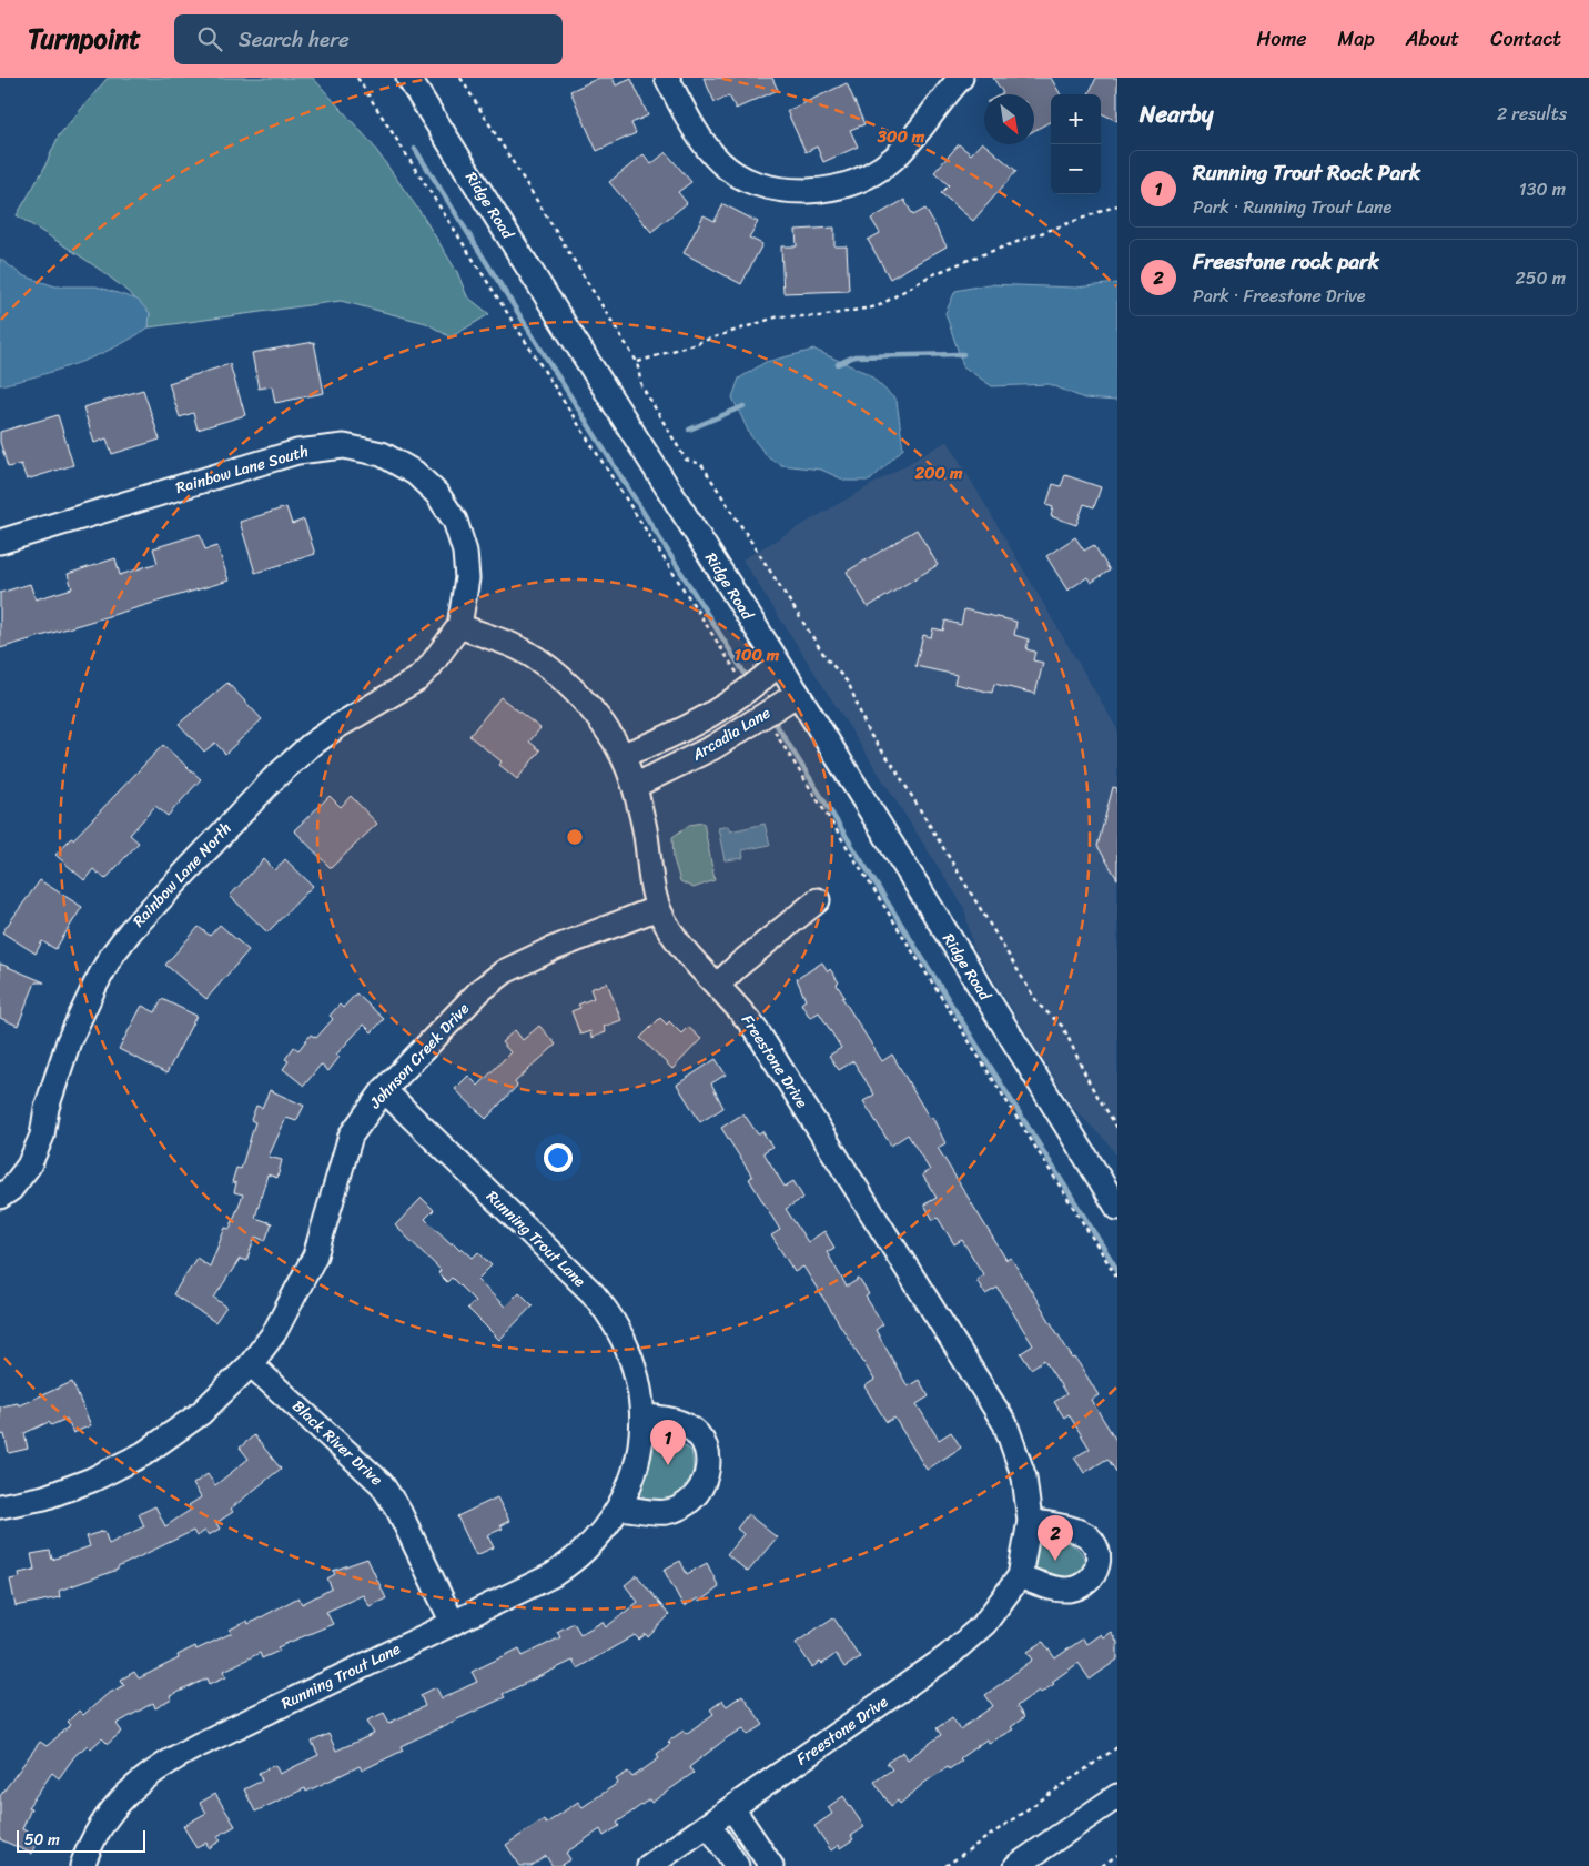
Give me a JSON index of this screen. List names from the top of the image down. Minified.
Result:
{"streets":{"street":["Ridge Road","Rainbow Lane South","Arcadia Lane","Rainbow Lane North","Johnson Creek Drive","Freestone Drive","Running Trout Lane","Black River Drive"]},"crossings":[["Ridge Road","Arcadia Lane"],["Rainbow Lane South","Rainbow Lane North"],["Rainbow Lane South","Freestone Drive"],["Arcadia Lane","Freestone Drive"],["Rainbow Lane North","Freestone Drive"],["Johnson Creek Drive","Freestone Drive"],["Johnson Creek Drive","Running Trout Lane"],["Johnson Creek Drive","Black River Drive"],["Running Trout Lane","Black River Drive"]],"scale_bar":"50 m","north":"bottom right","page":{"header":"Turnpoint","search":"Search here","nav":["Home","Map","About","Contact"],"heading":["Nearby","2 results"],"map_buttons":["+","−"],"list":[{"mark":"1","name":"Running Trout Rock Park","note":"Park · Running Trout Lane","value":"130 m"},{"mark":"2","name":"Freestone rock park","note":"Park · Freestone Drive","value":"250 m"}],"pins":["1","2"],"scale":"50 m"},"rings":["300 m","200 m","100 m"]}
